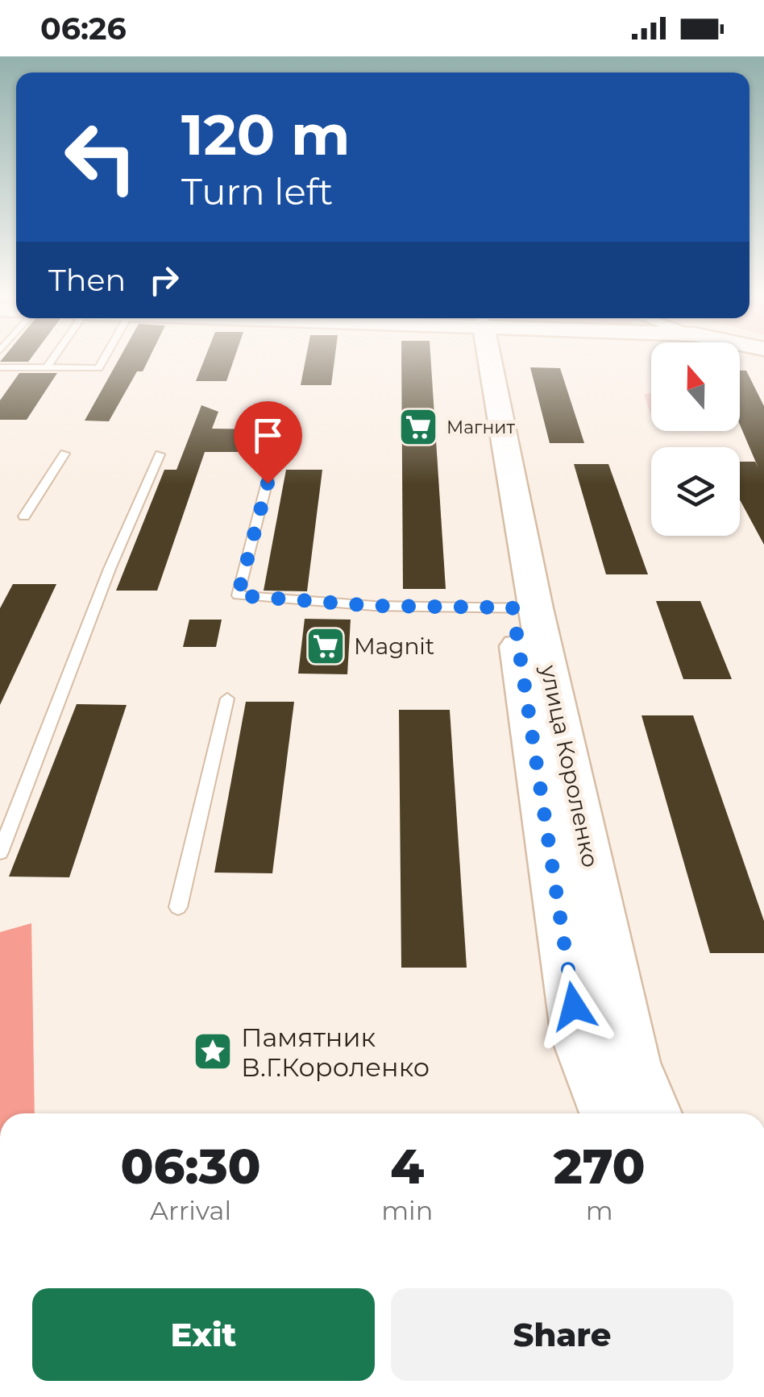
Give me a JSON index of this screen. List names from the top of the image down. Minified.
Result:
{"streets":{"street":["улица Короленко"]},"places":{"supermarket":["Магнит","Magnit"],"place":["Памятник В.Г.Короленко"]},"north":"top","page":{"status":"06:26","turn":["120 m","Turn left"],"then":"Then","eta":["06:30","Arrival","4","min","270","m"],"buttons":["Exit","Share"]}}
